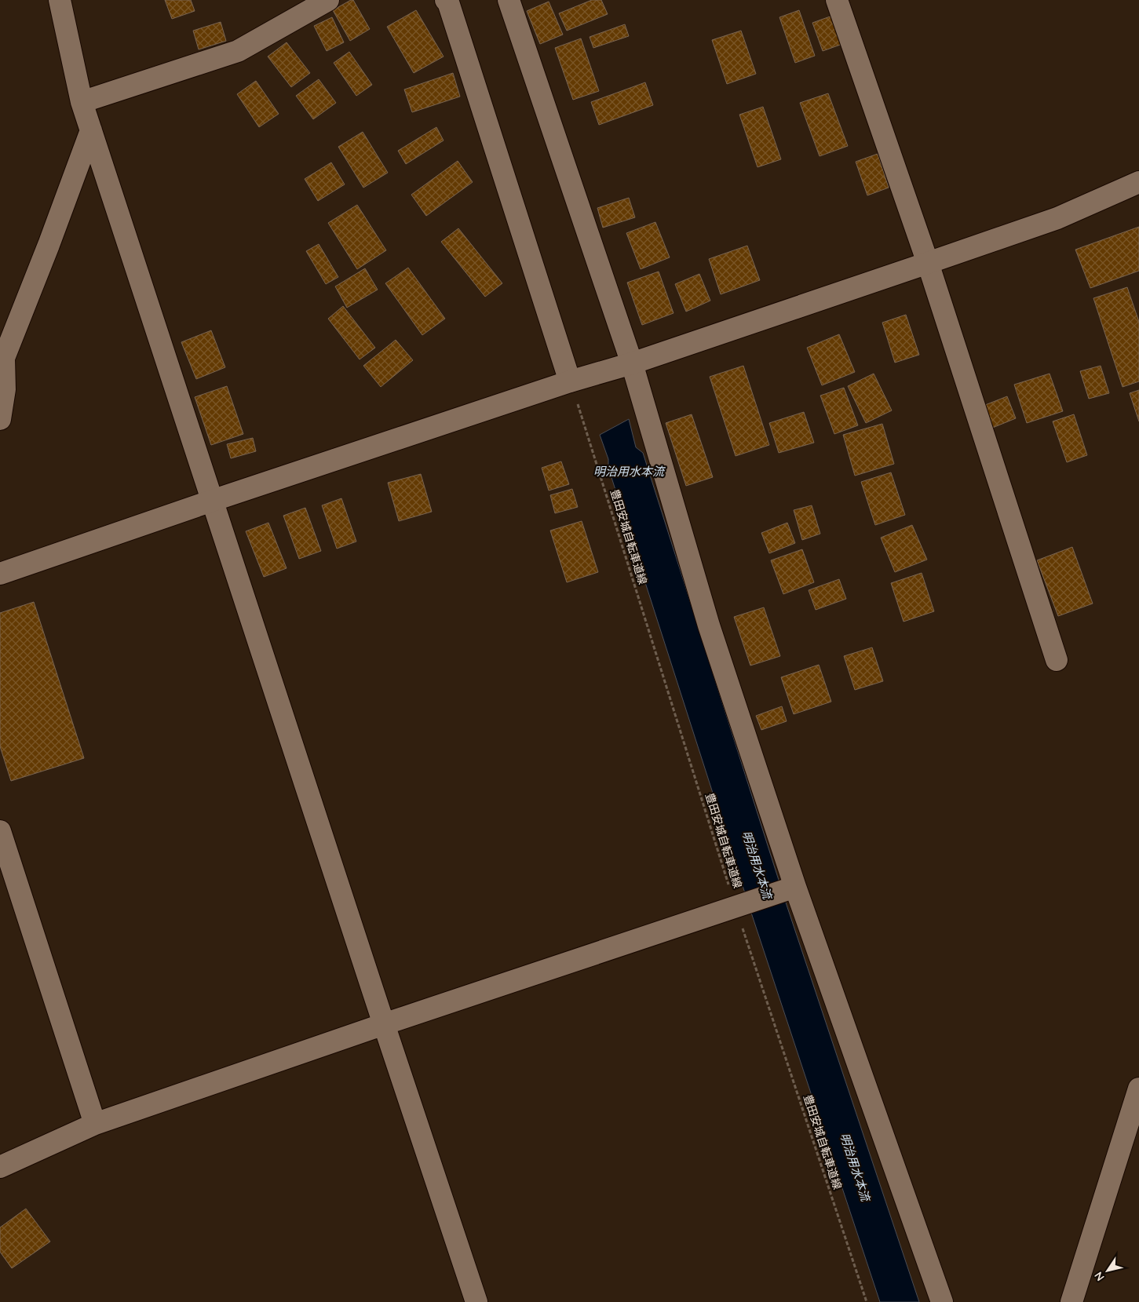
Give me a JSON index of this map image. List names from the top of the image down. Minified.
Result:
{"streets":{"path":["豊田安城自転車道線"]},"water":["明治用水本流"],"north":"bottom left"}
